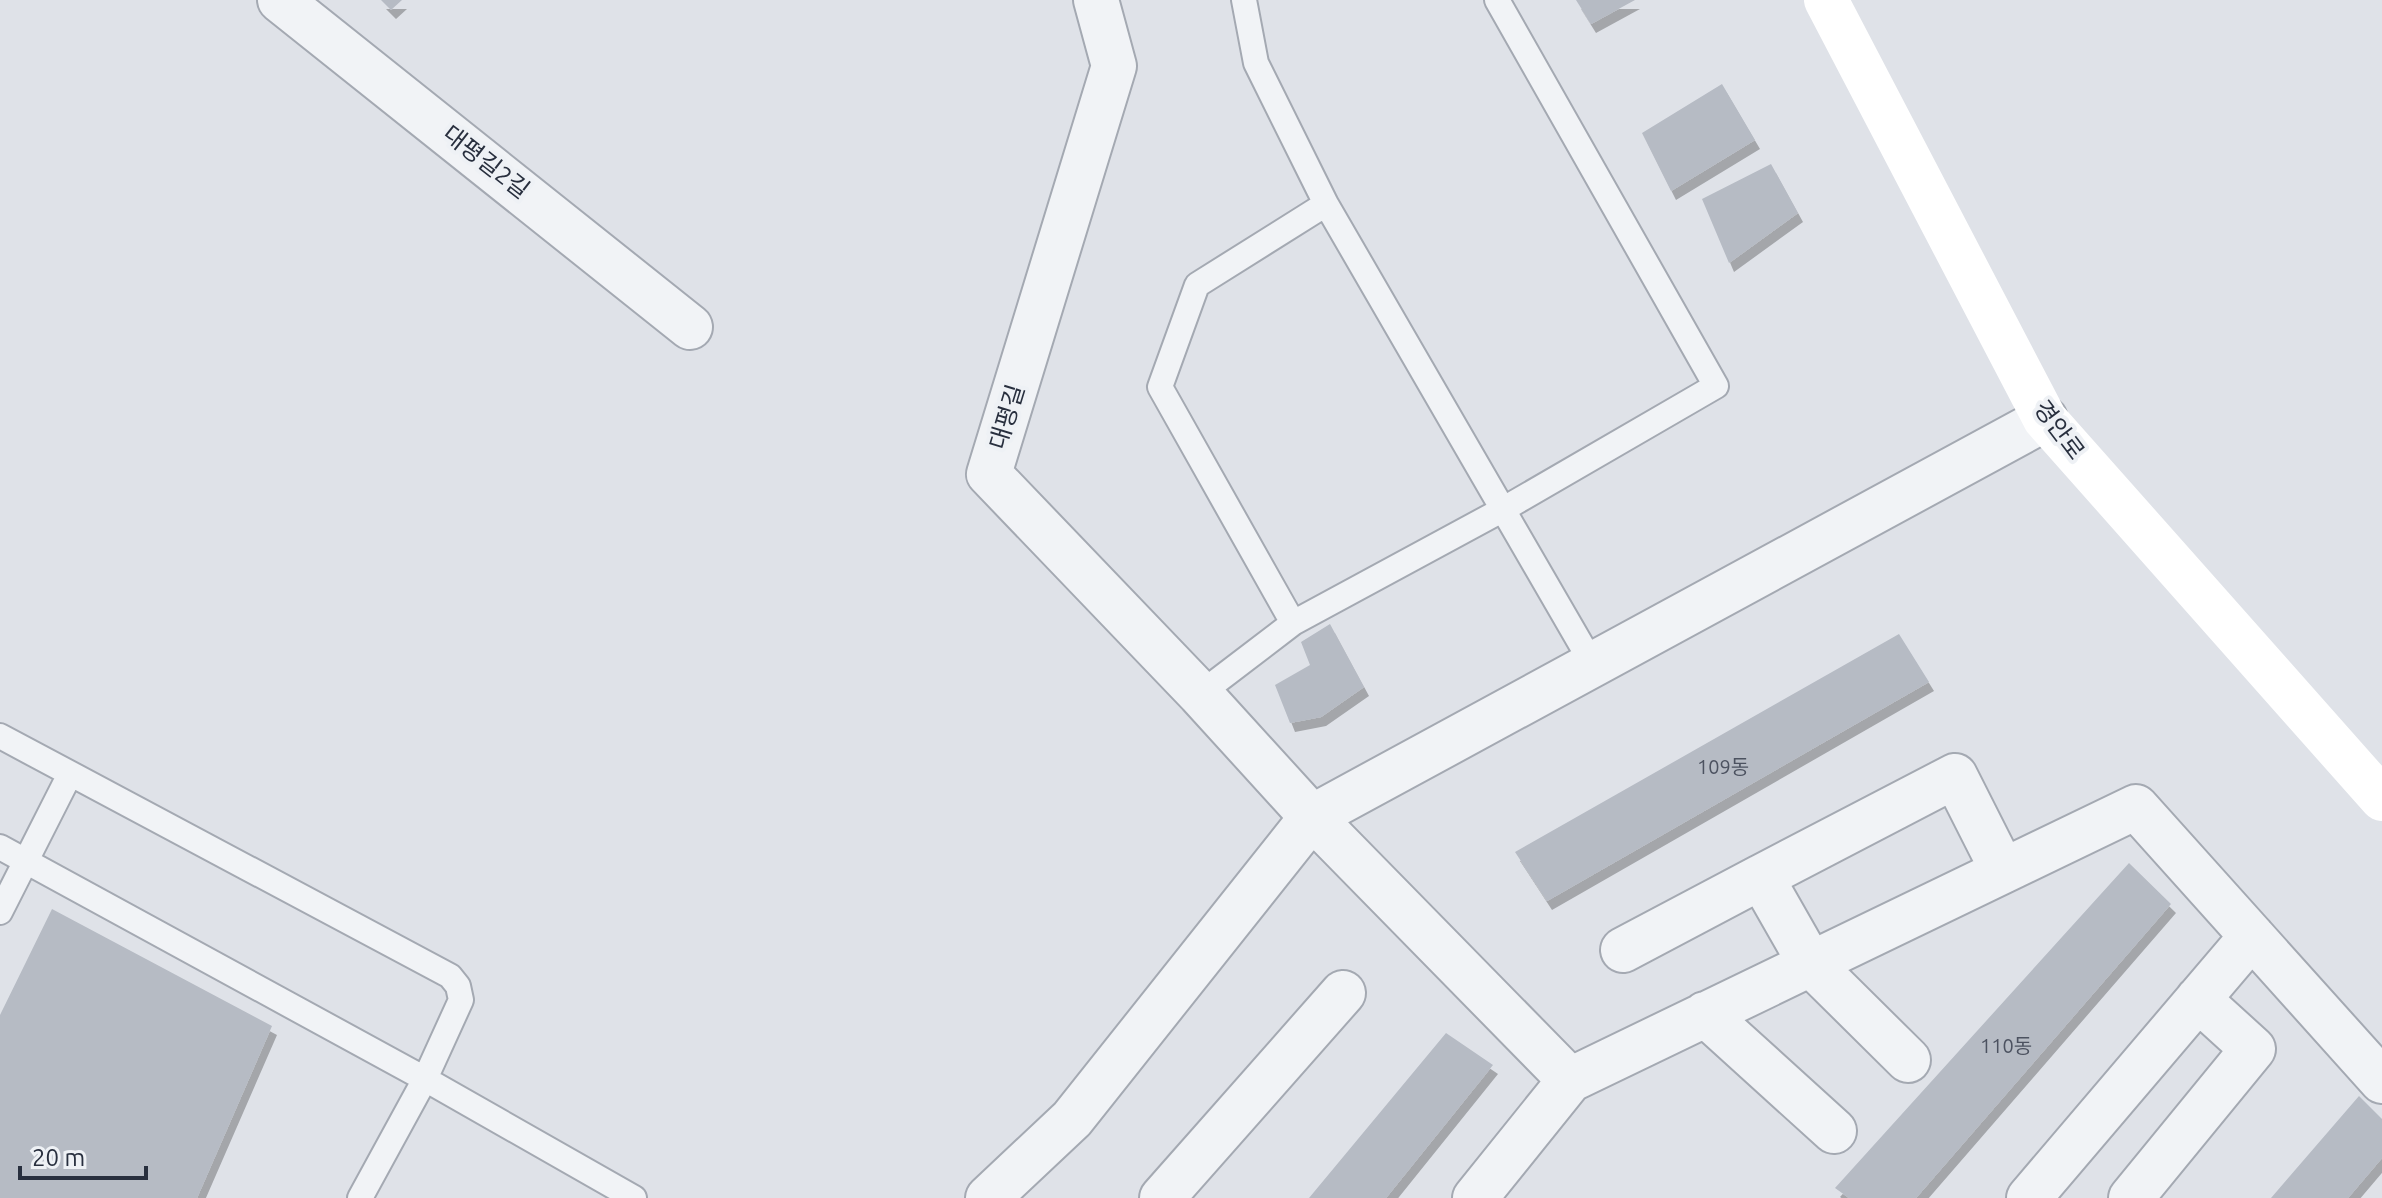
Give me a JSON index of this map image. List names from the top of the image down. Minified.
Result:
{"streets":{"street":["대평길2길","대평길","경안로"]},"house_numbers":["109동","110동"],"scale_bar":"20 m"}
